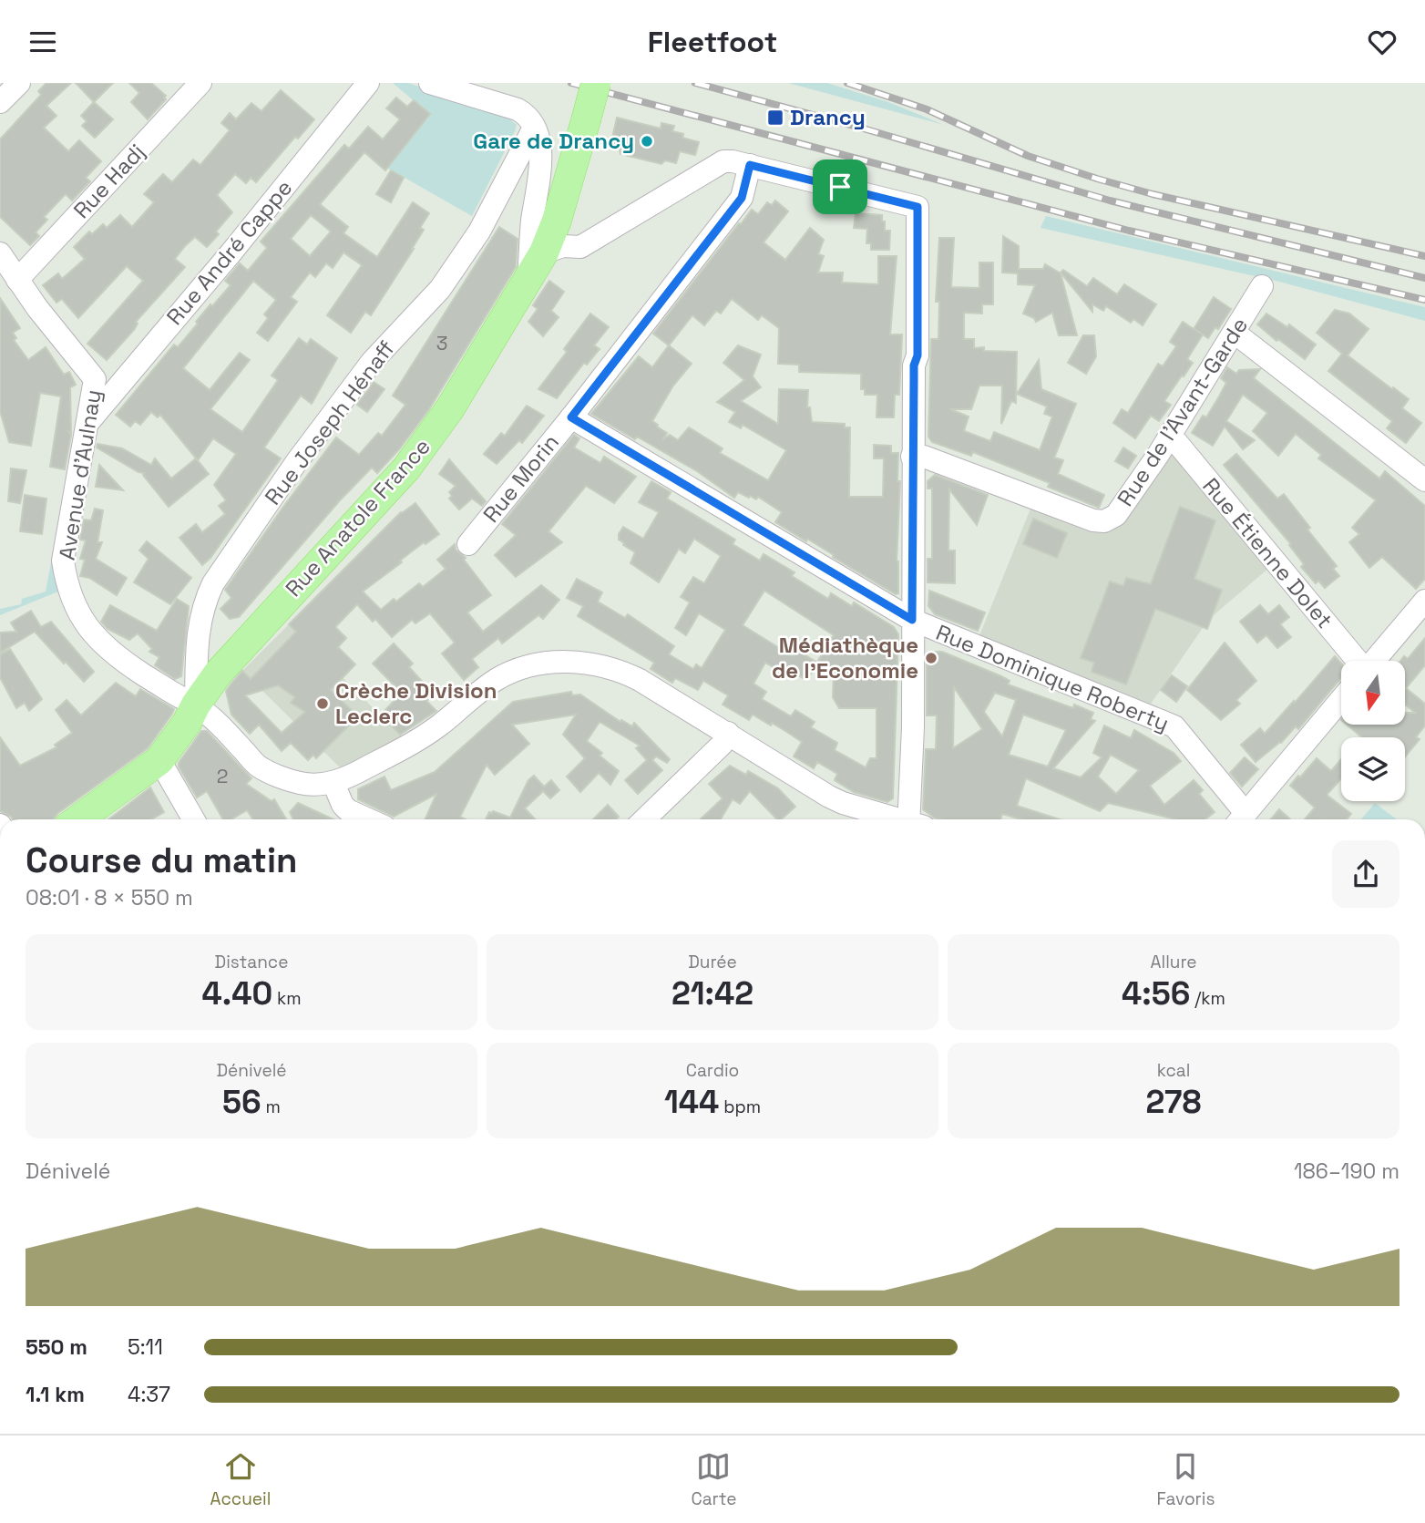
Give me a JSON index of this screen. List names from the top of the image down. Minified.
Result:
{"streets":{"main road":["Rue Anatole France"],"street":["Rue Hadj","Rue André Cappe","Rue de l'Avant-Garde","Rue Joseph Hénaff","Avenue d'Aulnay","Rue Morin","Rue Étienne Dolet","Rue Dominique Roberty"]},"crossings":[["Rue Hadj","Avenue d'Aulnay"],["Rue André Cappe","Avenue d'Aulnay"],["Rue de l'Avant-Garde","Rue Étienne Dolet"],["Rue Joseph Hénaff","Avenue d'Aulnay"],["Rue Joseph Hénaff","Rue Anatole France"],["Avenue d'Aulnay","Rue Anatole France"],["Rue Morin","Rue Dominique Roberty"]],"places":{"transit":["Drancy"],"other":["Gare de Drancy","Médiathèque de l'Economie","Crèche Division Leclerc"]},"house_numbers":["3","2"],"north":"bottom","page":{"header":"Fleetfoot","heading":["Course du matin","08:01 · 8 × 550 m"],"stats":[["Distance","4.40 km"],["Durée","21:42"],["Allure","4:56 /km"],["Dénivelé","56 m"],["Cardio","144 bpm"],["kcal","278"]],"chart":["Dénivelé","186–190 m"],"list":[{"name":"550 m","note":"5:11"},{"name":"1.1 km","note":"4:37"}],"tabs":["Accueil","Carte","Favoris"]}}
